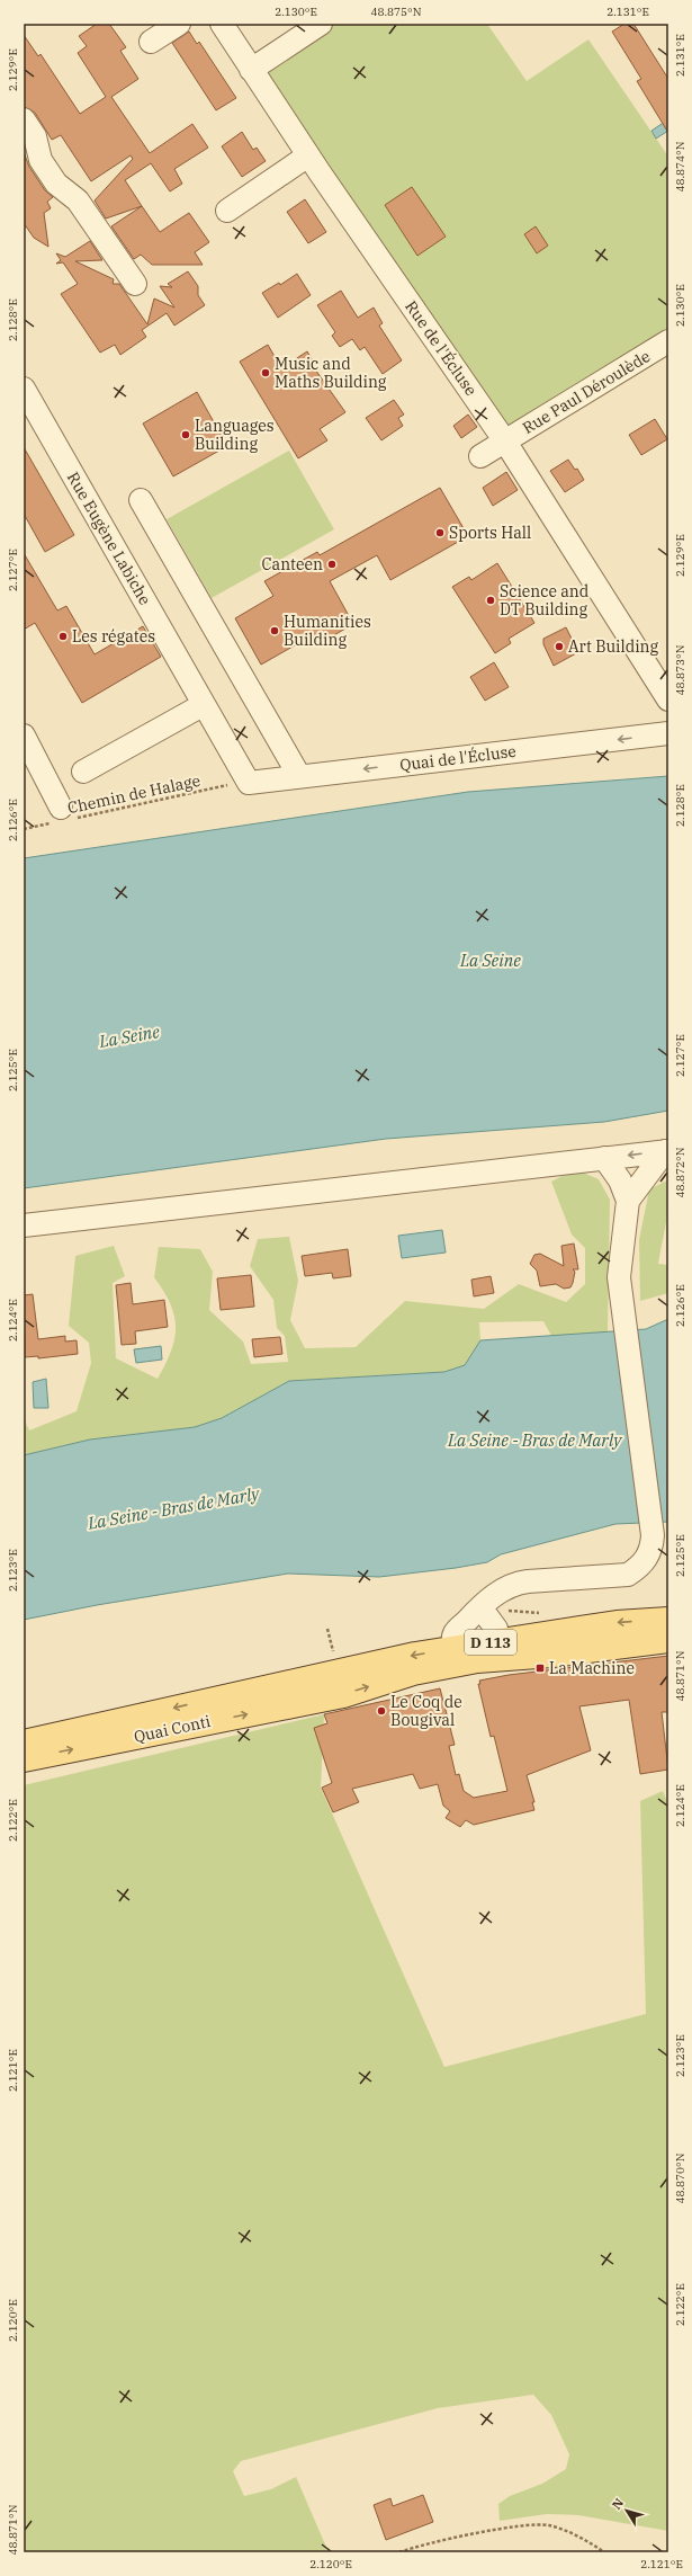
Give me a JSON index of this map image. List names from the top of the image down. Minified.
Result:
{"streets":{"main road":["D 113","Quai Conti"],"street":["Rue de l'Écluse","Rue Paul Déroulède","Rue Eugène Labiche","Quai de l'Écluse"],"path":["Chemin de Halage"]},"crossings":[["Rue de l'Écluse","Rue Paul Déroulède"],["Rue Eugène Labiche","Quai de l'Écluse"],["Rue Eugène Labiche","Chemin de Halage"],["Quai de l'Écluse","Chemin de Halage"],["D 113","Quai Conti"]],"one_way":["Quai de l'Écluse"],"water":["La Seine","La Seine - Bras de Marly"],"places":{"other":["Music and Maths Building","Languages Building","Sports Hall","Canteen","Science and DT Building","Humanities Building","Les régates","Art Building","Le Coq de Bougival"],"transit":["La Machine"]},"north":"top left","coordinates":["2.130°E","48.875°N","2.131°E","2.129°E","48.874°N","2.128°E","2.127°E","48.873°N","2.126°E","2.125°E","48.872°N","2.124°E","2.123°E","48.871°N","2.122°E","2.121°E","48.870°N","2.120°E"]}
